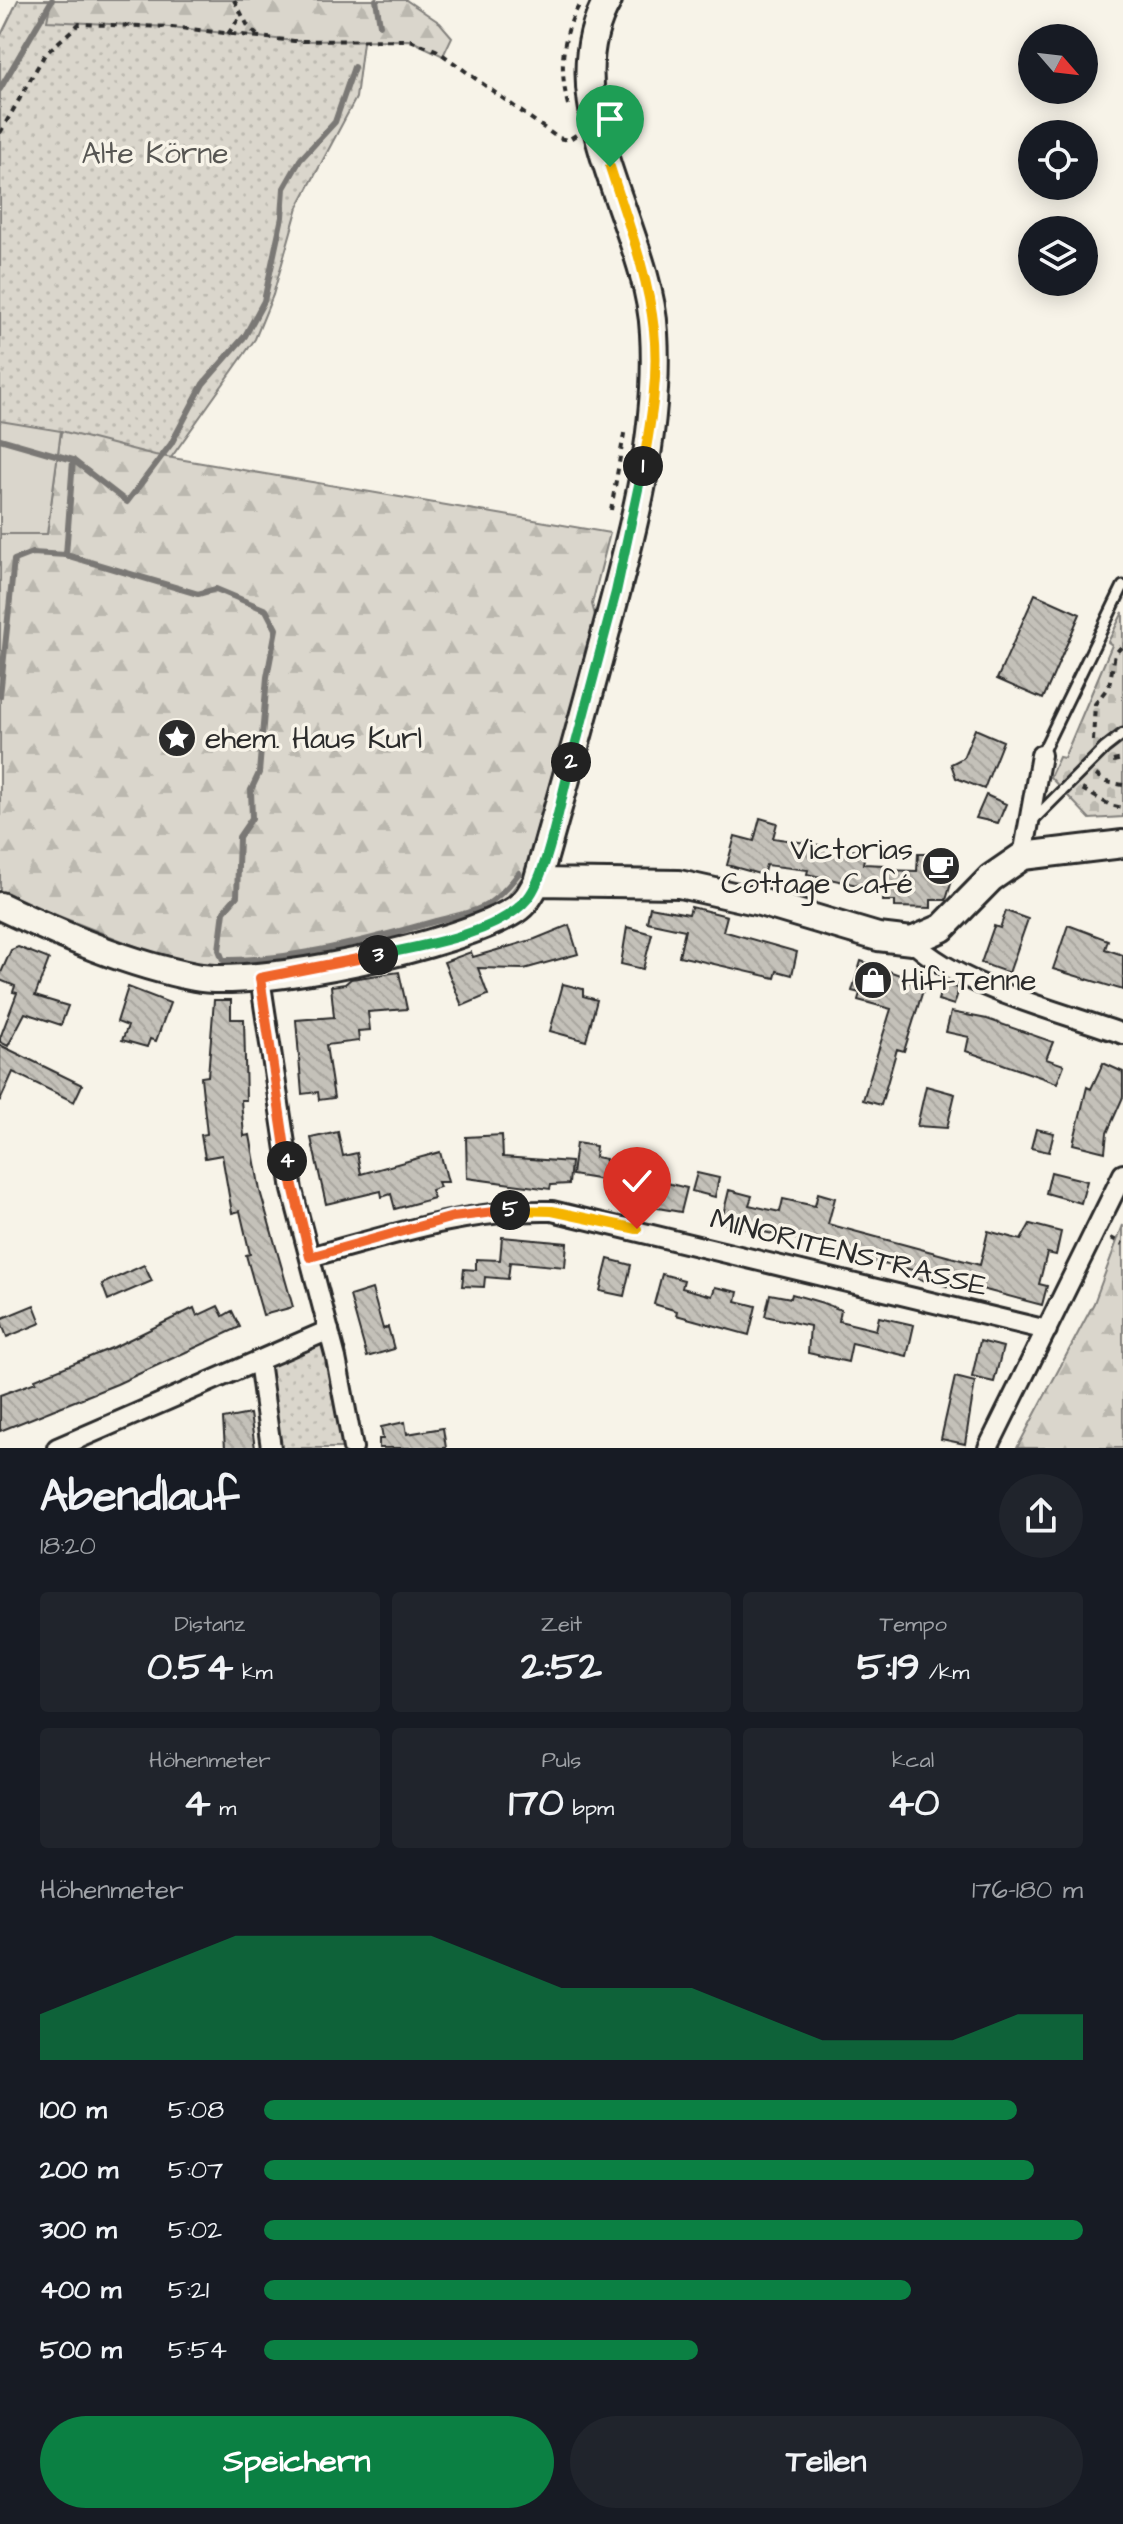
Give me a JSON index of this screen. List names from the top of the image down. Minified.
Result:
{"streets":{"street":["MINORITENSTRASSE"]},"parks":["Alte Körne"],"places":{"place":["ehem. Haus Kurl"],"cafe":["Victorias Cottage Café"],"shop":["Hifi-Tenne"]},"north":"bottom right","page":{"pins":["1","2","3","4","5"],"heading":["Abendlauf","18:20"],"stats":[["Distanz","0.54 km"],["Zeit","2:52"],["Tempo","5:19 /km"],["Höhenmeter","4 m"],["Puls","170 bpm"],["kcal","40"]],"chart":["Höhenmeter","176–180 m"],"list":[{"name":"100 m","note":"5:08"},{"name":"200 m","note":"5:07"},{"name":"300 m","note":"5:02"},{"name":"400 m","note":"5:21"},{"name":"500 m","note":"5:54"}],"buttons":["Speichern","Teilen"]}}
